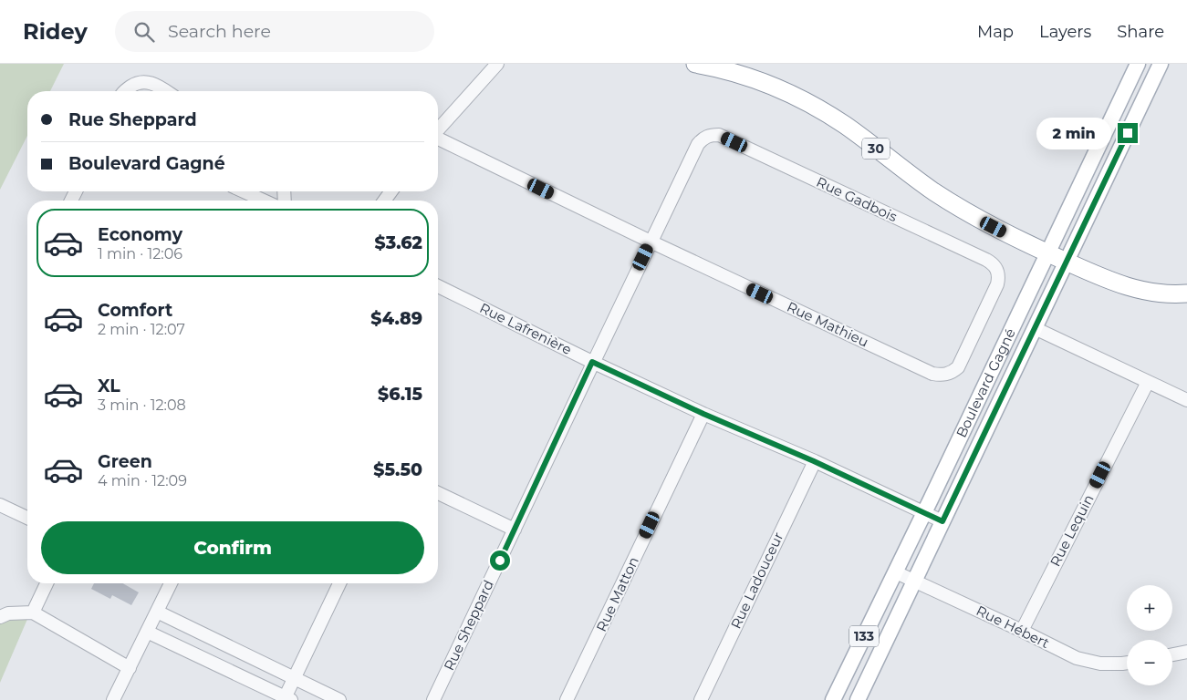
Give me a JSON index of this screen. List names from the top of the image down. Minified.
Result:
{"streets":{"highway":["30"],"main road":["Boulevard Gagné","133"],"street":["Rue Gadbois","Rue Mathieu","Rue Lafrenière","Rue Lequin","Rue Ladouceur","Rue Matton","Rue Sheppard","Rue Hébert"]},"crossings":[["30","Boulevard Gagné"],["Rue Gadbois","Rue Mathieu"],["Rue Gadbois","Rue Sheppard"],["Rue Mathieu","Rue Sheppard"],["Rue Lafrenière","Boulevard Gagné"],["Rue Lafrenière","Rue Ladouceur"],["Rue Lafrenière","Rue Matton"],["Rue Lafrenière","Rue Sheppard"],["Boulevard Gagné","Rue Hébert"],["Rue Lequin","Rue Hébert"]],"page":{"header":"Ridey","search":"Search here","nav":["Map","Layers","Share"],"banner":["Rue Sheppard","Boulevard Gagné"],"bubble":"2 min","list":[{"name":"Economy","note":"1 min · 12:06","value":"$3.62"},{"name":"Comfort","note":"2 min · 12:07","value":"$4.89"},{"name":"XL","note":"3 min · 12:08","value":"$6.15"},{"name":"Green","note":"4 min · 12:09","value":"$5.50"}],"buttons":"Confirm","map_buttons":["+","−"]}}
